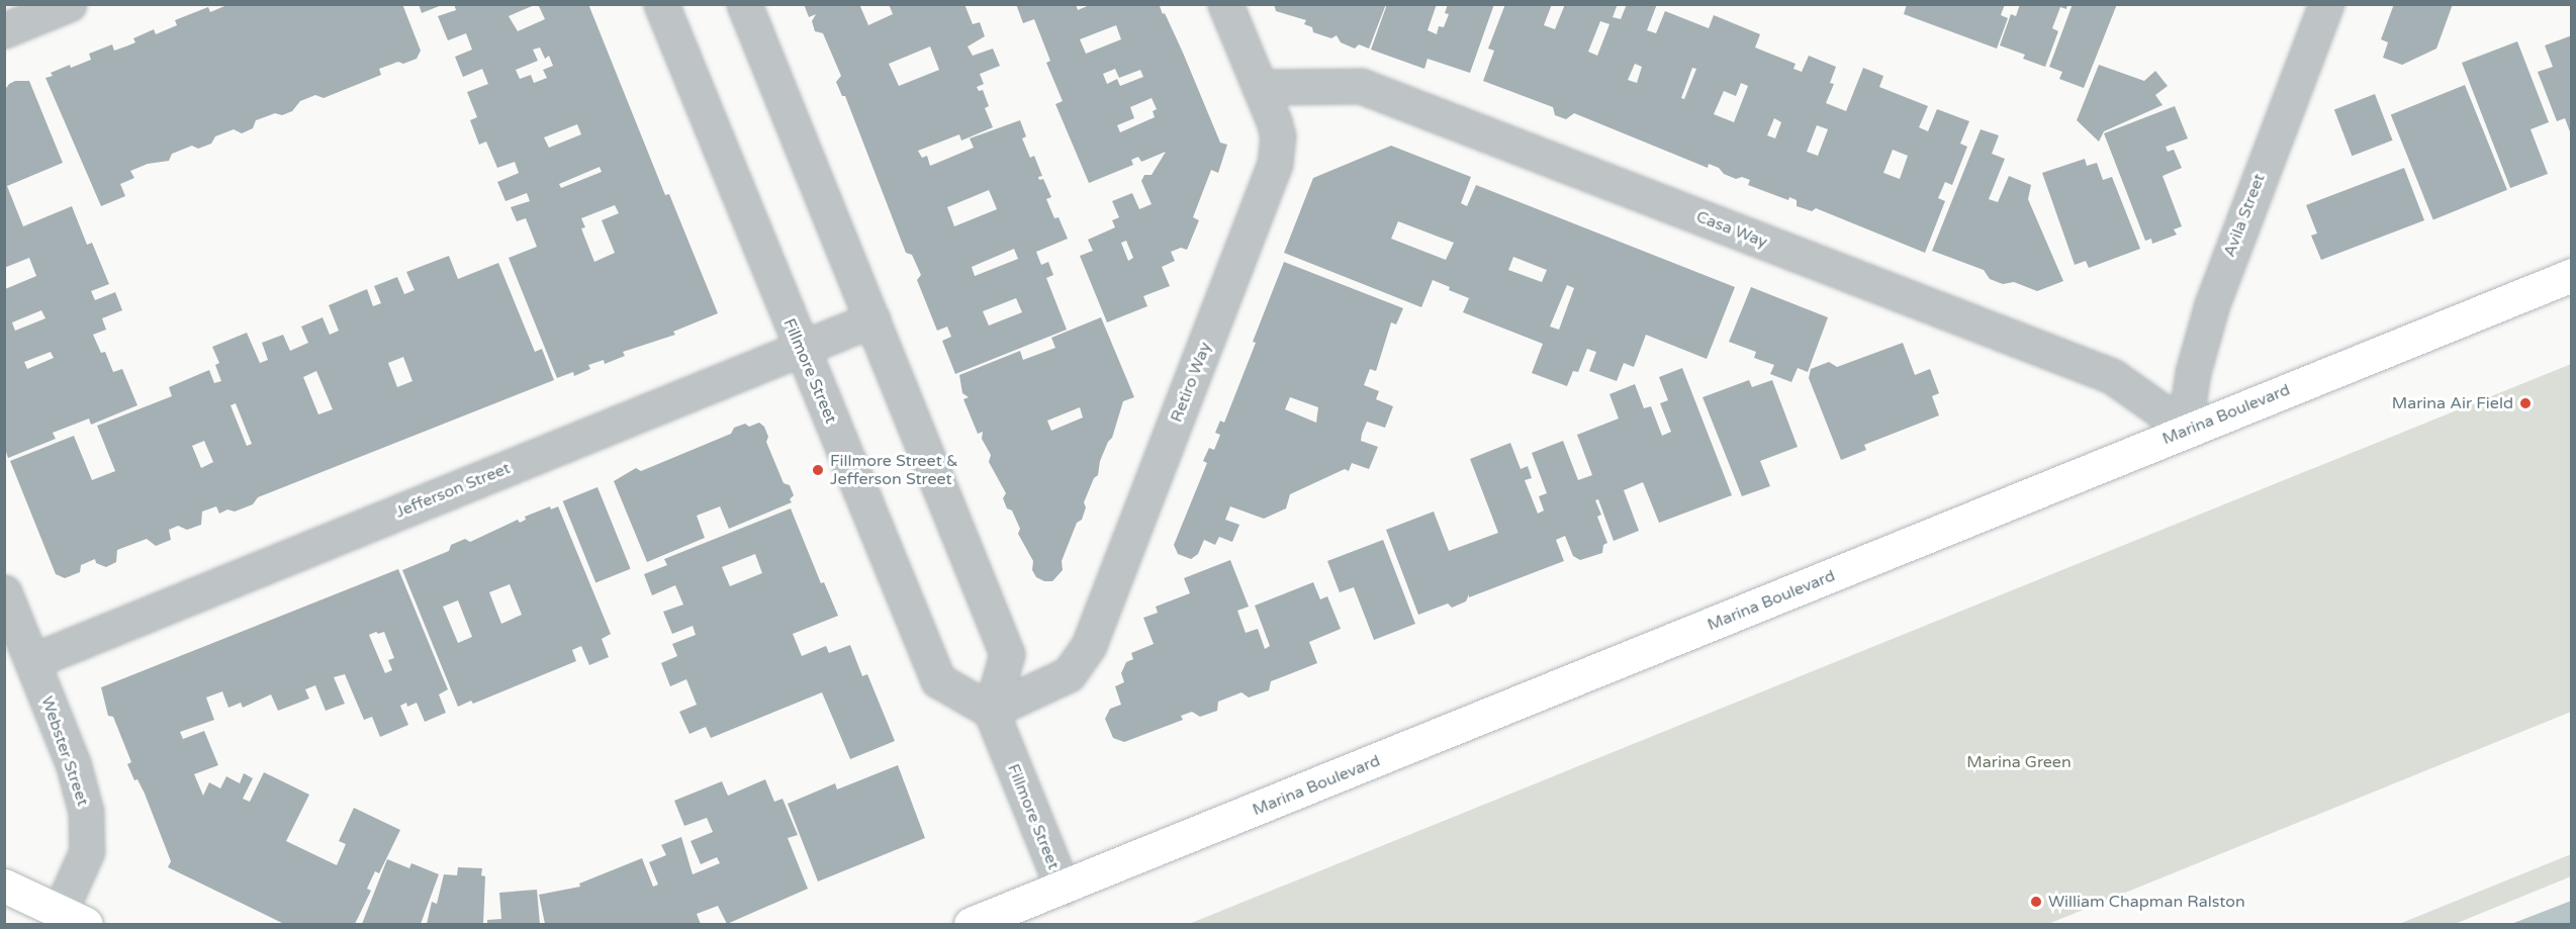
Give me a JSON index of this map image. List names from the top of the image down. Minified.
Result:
{"streets":{"main road":["Marina Boulevard"],"street":["Avila Street","Casa Way","Fillmore Street","Retiro Way","Jefferson Street","Webster Street"]},"crossings":[["Avila Street","Casa Way"],["Avila Street","Marina Boulevard"],["Casa Way","Retiro Way"],["Casa Way","Marina Boulevard"],["Fillmore Street","Retiro Way"],["Fillmore Street","Marina Boulevard"],["Fillmore Street","Jefferson Street"],["Jefferson Street","Webster Street"]],"parks":["Marina Green"],"places":["Marina Air Field","Fillmore Street & Jefferson Street","William Chapman Ralston"]}
